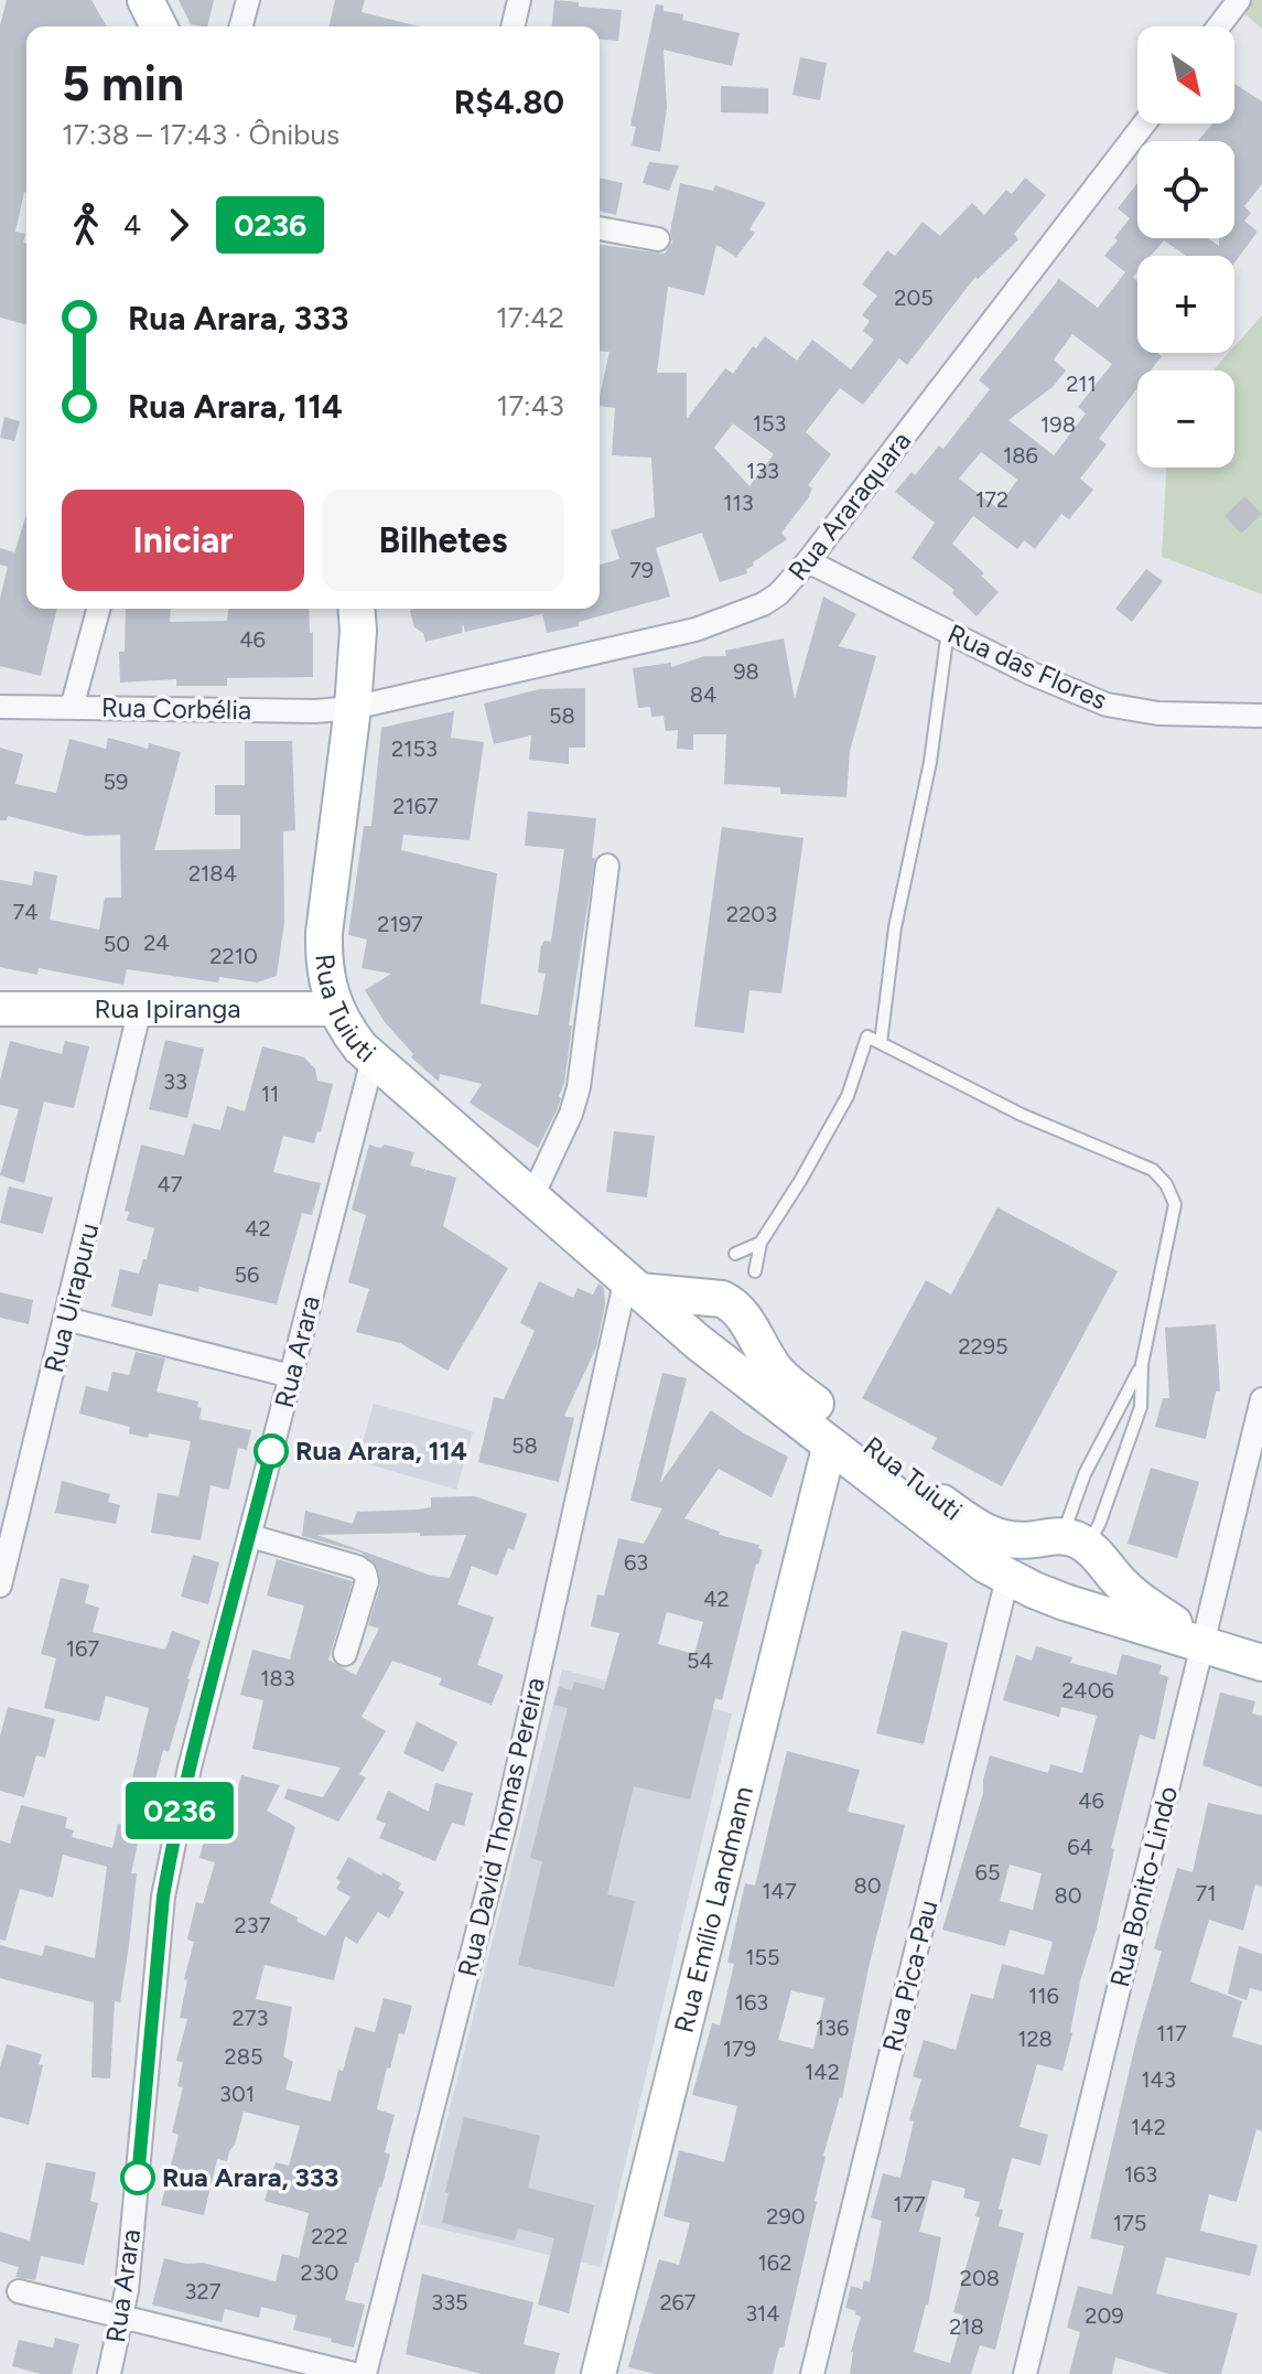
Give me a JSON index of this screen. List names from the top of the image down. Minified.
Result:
{"streets":{"main road":["Rua Tuiuti"],"street":["Rua Araraquara","Rua das Flores","Rua Corbélia","Rua Ipiranga","Rua Uirapuru","Rua Arara","Rua David Thomas Pereira","Rua Bonito-Lindo","Rua Emílio Landmann","Rua Pica-Pau"]},"crossings":[["Rua Araraquara","Rua das Flores"],["Rua Araraquara","Rua Corbélia"],["Rua Araraquara","Rua Tuiuti"],["Rua Corbélia","Rua Tuiuti"],["Rua Tuiuti","Rua Ipiranga"],["Rua Tuiuti","Rua Arara"],["Rua Tuiuti","Rua David Thomas Pereira"],["Rua Tuiuti","Rua Bonito-Lindo"],["Rua Tuiuti","Rua Emílio Landmann"],["Rua Tuiuti","Rua Pica-Pau"],["Rua Ipiranga","Rua Uirapuru"]],"places":["Rua Arara, 114","Rua Arara, 333"],"lines":["bus line 0236"],"house_numbers":["205","211","153","198","186","133","172","113","79","46","98","84","58","2153","59","2167","2184","74","2203","2197","24","50","2210","33","11","47","42","56","2295","58","63","42","167","54","183","2406","46","64","65","80","147","71","80","237","155","116","163","273","136","117","128","179","285","142","143","301","142","163","177","290","175","222","162","230","208","327","335","267","314","209","218"],"north":"bottom right","page":{"on_map":"0236","map_buttons":["+","−"],"heading":["5 min","17:38 – 17:43 · Ônibus","R$4.80"],"legs":["4","0236"],"list":[{"name":"Rua Arara, 333","value":"17:42"},{"name":"Rua Arara, 114","value":"17:43"}],"buttons":["Iniciar","Bilhetes"]}}
